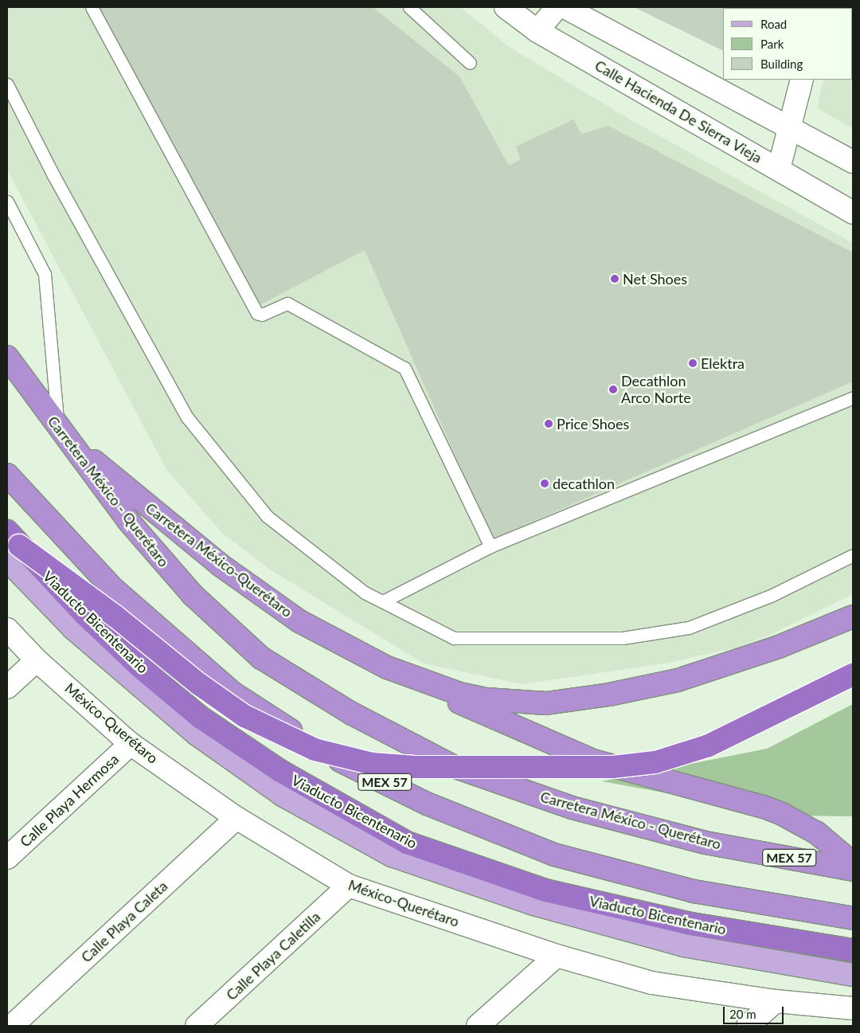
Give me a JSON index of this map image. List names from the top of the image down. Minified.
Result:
{"streets":{"highway":["Carretera México - Querétaro","Carretera México-Querétaro","Viaducto Bicentenario","MEX 57"],"street":["Calle Hacienda De Sierra Vieja","México-Querétaro","Calle Playa Hermosa","Calle Playa Caleta","Calle Playa Caletilla"]},"crossings":[["Carretera México - Querétaro","Carretera México-Querétaro"],["México-Querétaro","Calle Playa Hermosa"],["México-Querétaro","Calle Playa Caleta"],["México-Querétaro","Calle Playa Caletilla"]],"places":["Net Shoes","Elektra","Decathlon Arco Norte","Price Shoes","decathlon"],"legend":["Road","Park","Building"],"scale_bar":"20 m"}
